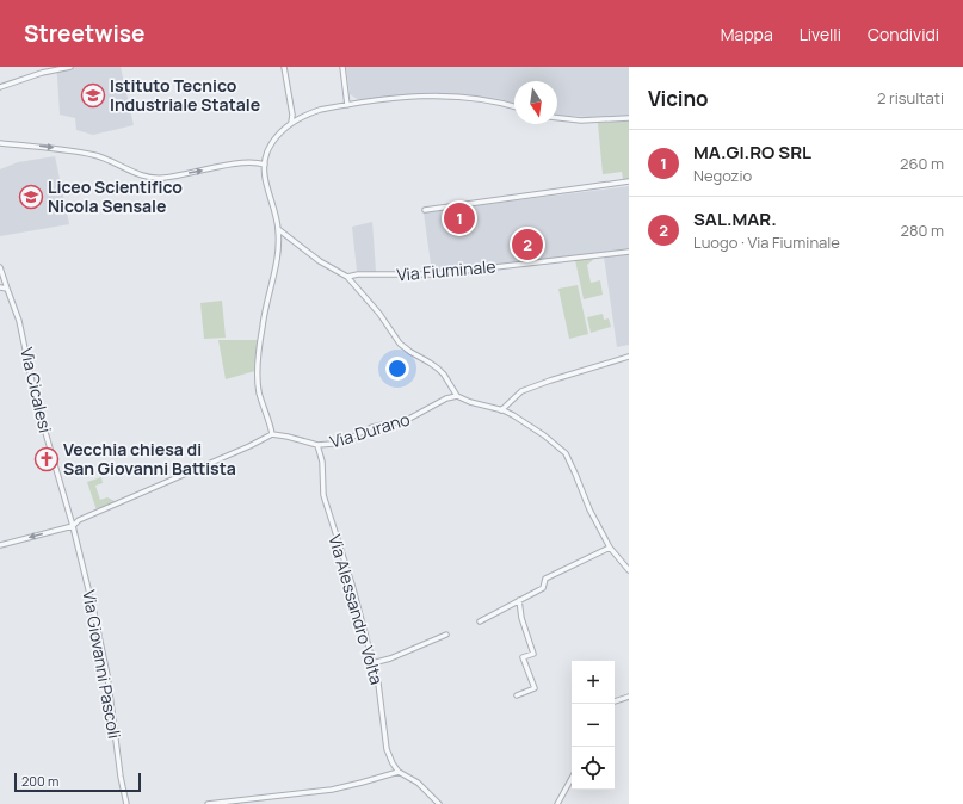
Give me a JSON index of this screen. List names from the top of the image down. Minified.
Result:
{"streets":{"street":["Via Fiuminale","Via Cicalesi","Via Durano","Via Alessandro Volta","Via Giovanni Pascoli"]},"crossings":[["Via Cicalesi","Via Giovanni Pascoli"],["Via Durano","Via Alessandro Volta"]],"places":{"school or university":["Istituto Tecnico Industriale Statale","Liceo Scientifico Nicola Sensale"],"church":["Vecchia chiesa di San Giovanni Battista"]},"scale_bar":"200 m","north":"bottom","page":{"header":"Streetwise","nav":["Mappa","Livelli","Condividi"],"heading":["Vicino","2 risultati"],"list":[{"mark":"1","name":"MA.GI.RO SRL","note":"Negozio","value":"260 m"},{"mark":"2","name":"SAL.MAR.","note":"Luogo · Via Fiuminale","value":"280 m"}],"pins":["1","2"],"map_buttons":["+","−"],"scale":"200 m"}}
